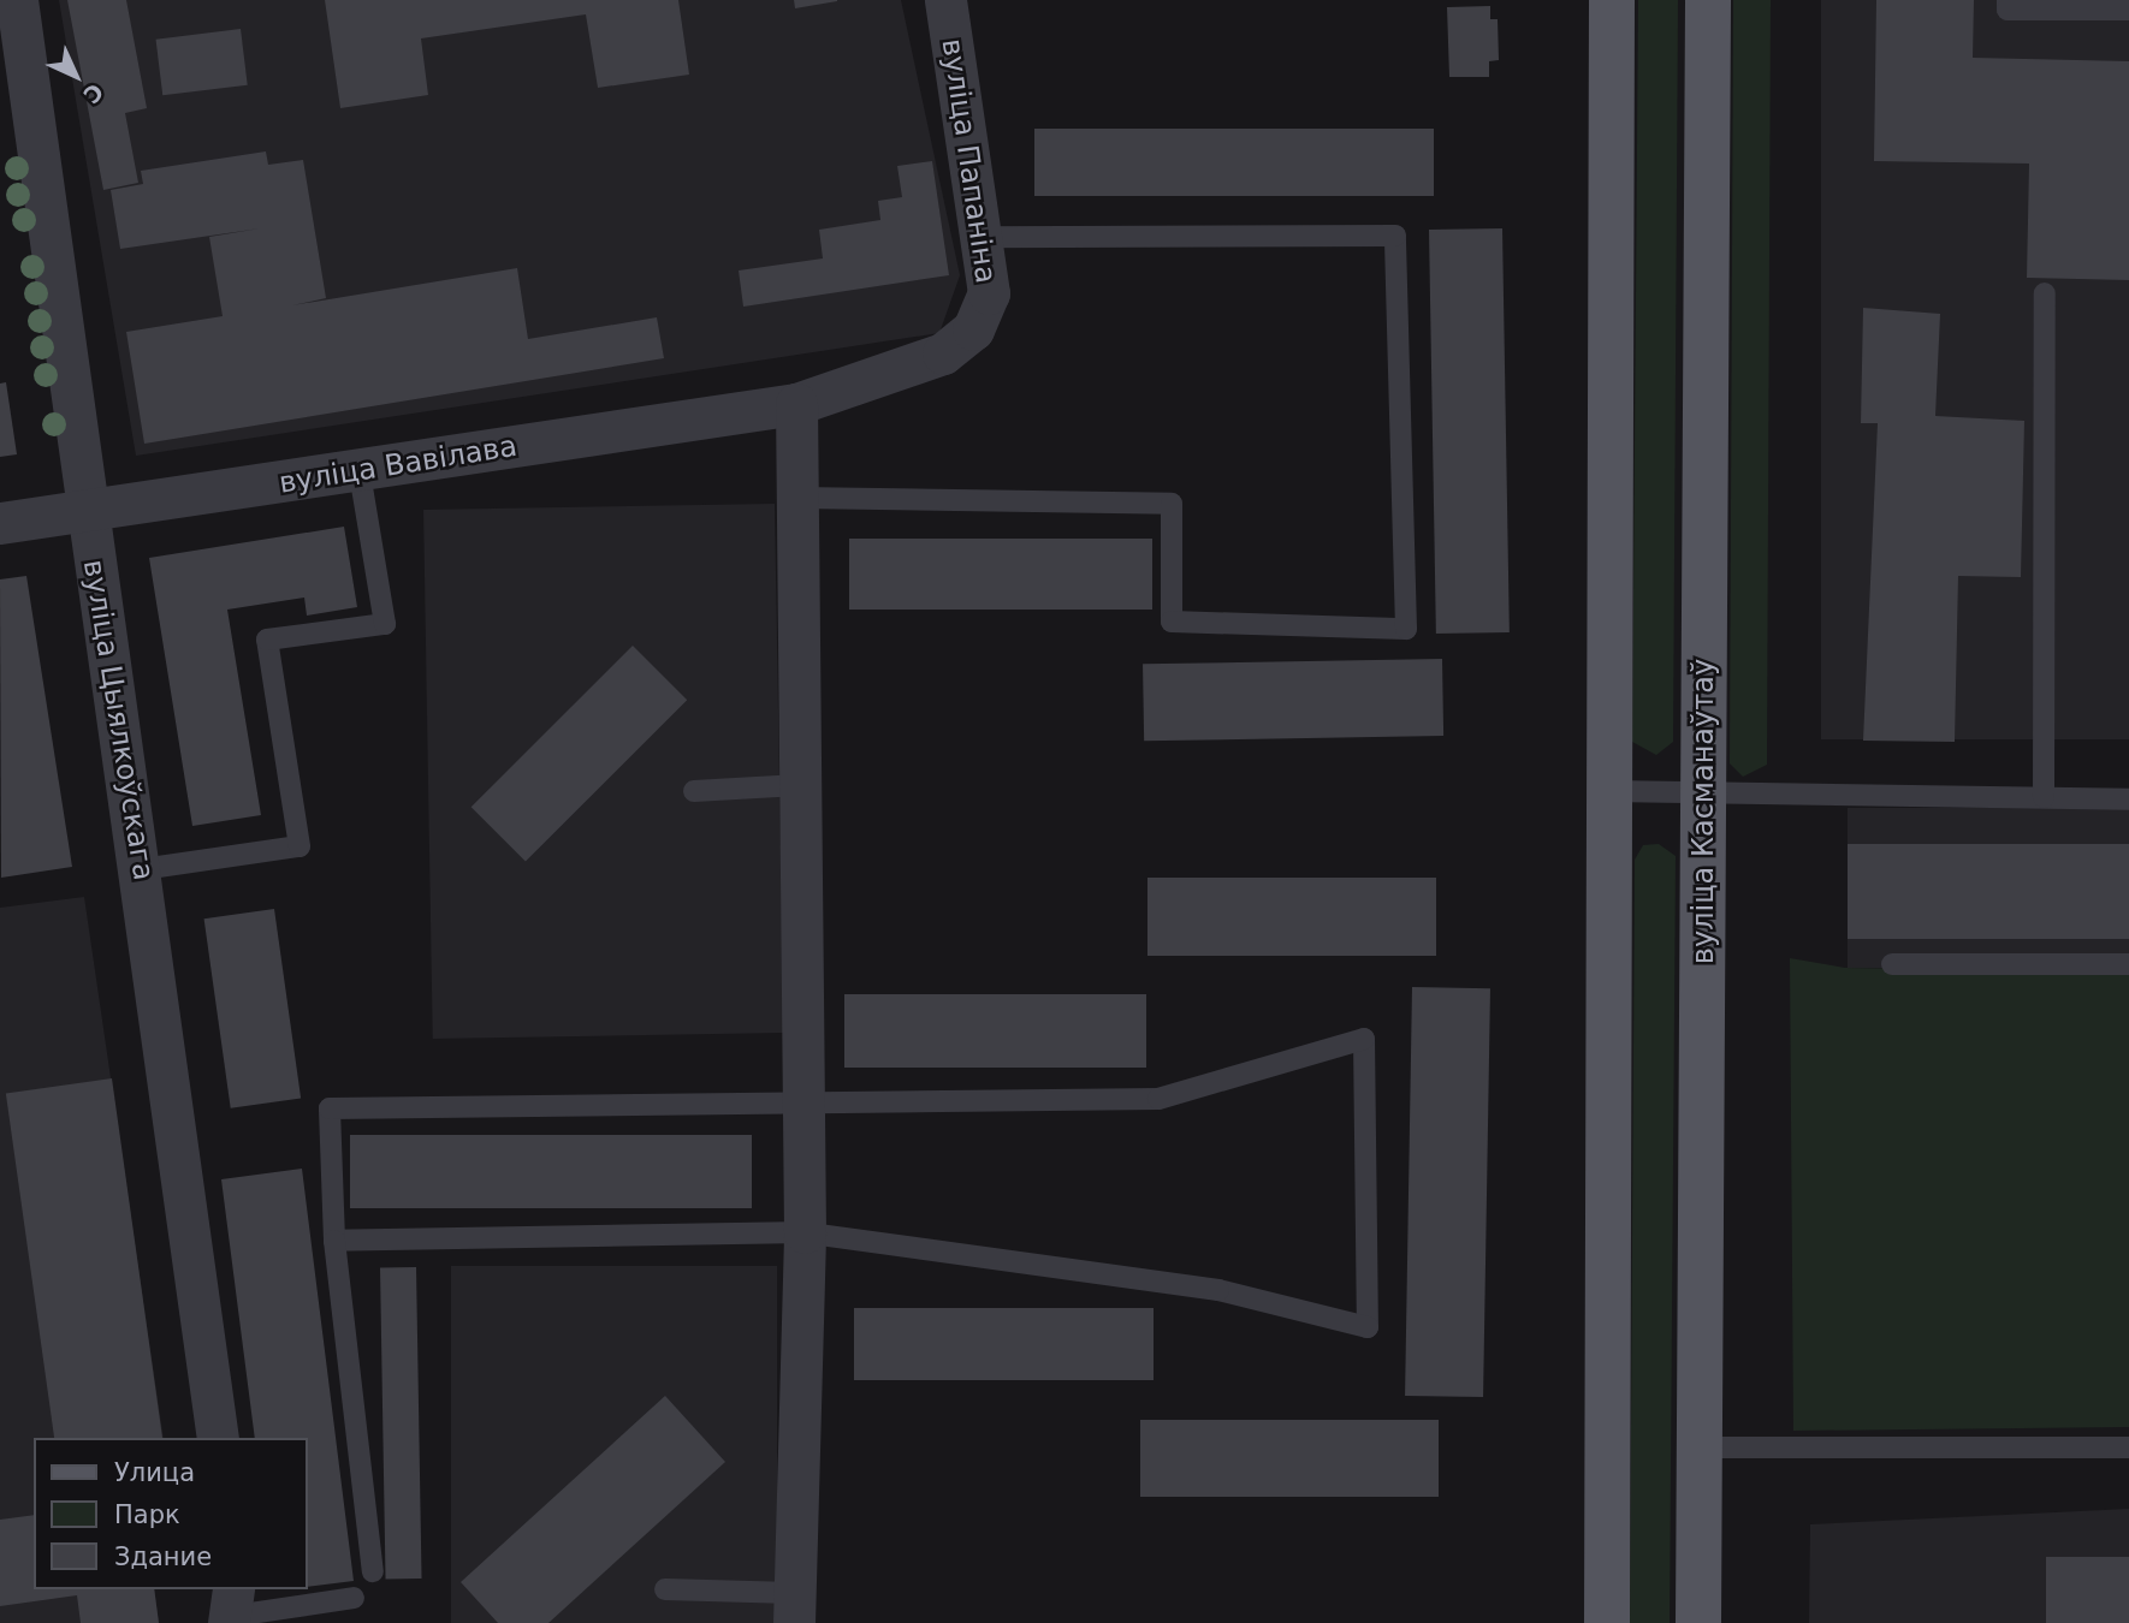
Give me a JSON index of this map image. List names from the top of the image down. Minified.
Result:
{"streets":{"main road":["вуліца Касманаўтаў"],"street":["вуліца Папаніна","вуліца Вавілава","вуліца Цыялкоўскага"]},"crossings":[["вуліца Папаніна","вуліца Вавілава"],["вуліца Вавілава","вуліца Цыялкоўскага"]],"legend":["Улица","Парк","Здание"],"north":"bottom right"}
